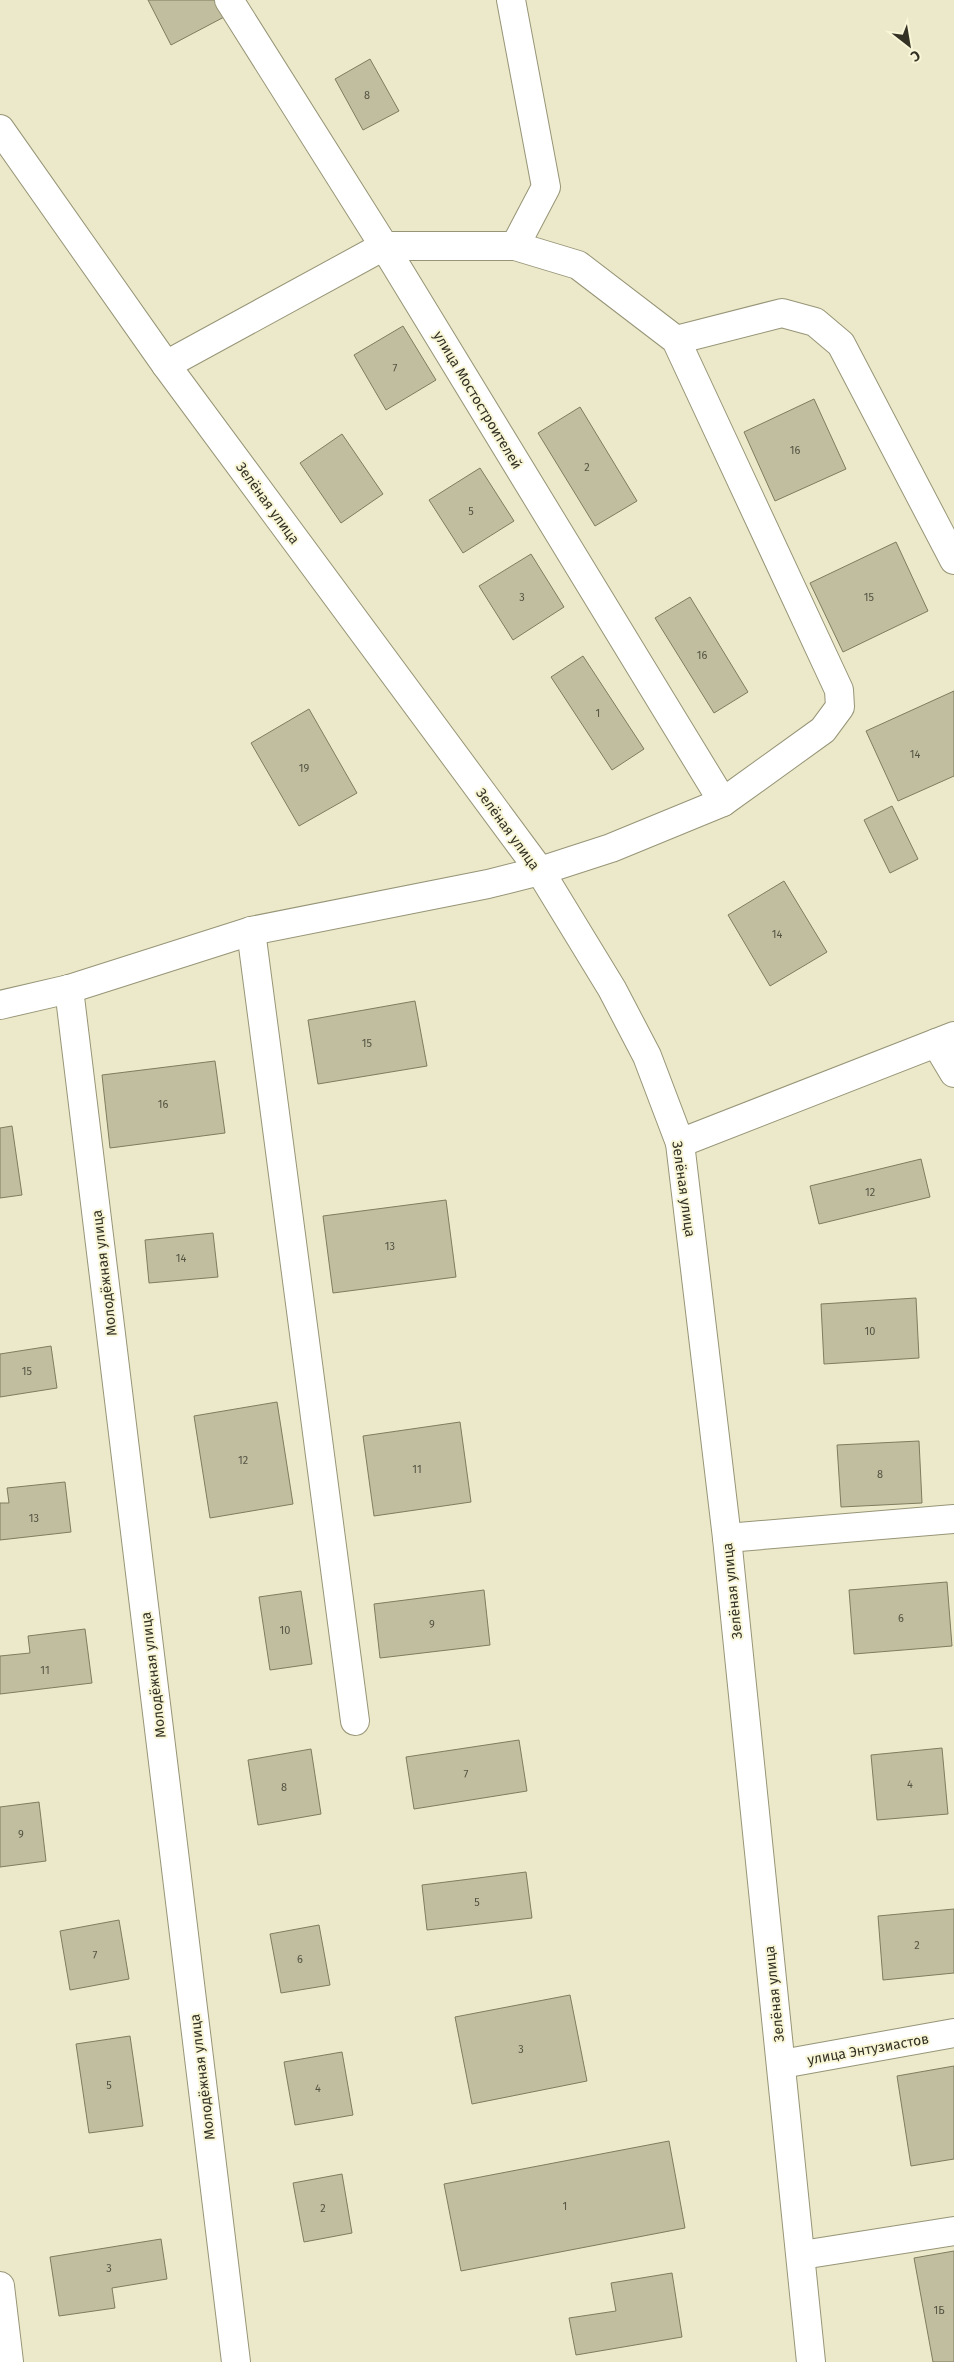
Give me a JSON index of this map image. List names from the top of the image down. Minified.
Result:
{"streets":{"street":["улица Мостостроителей","Зелёная улица","Молодёжная улица","улица Энтузиастов"]},"crossings":[["Зелёная улица","улица Энтузиастов"]],"house_numbers":["8","7","16","2","5","3","15","16","1","14","19","14","15","16","12","13","14","10","15","12","11","8","13","6","9","10","11","7","4","8","9","5","2","7","6","3","5","4","1","2","3","1Б"],"north":"bottom right"}
